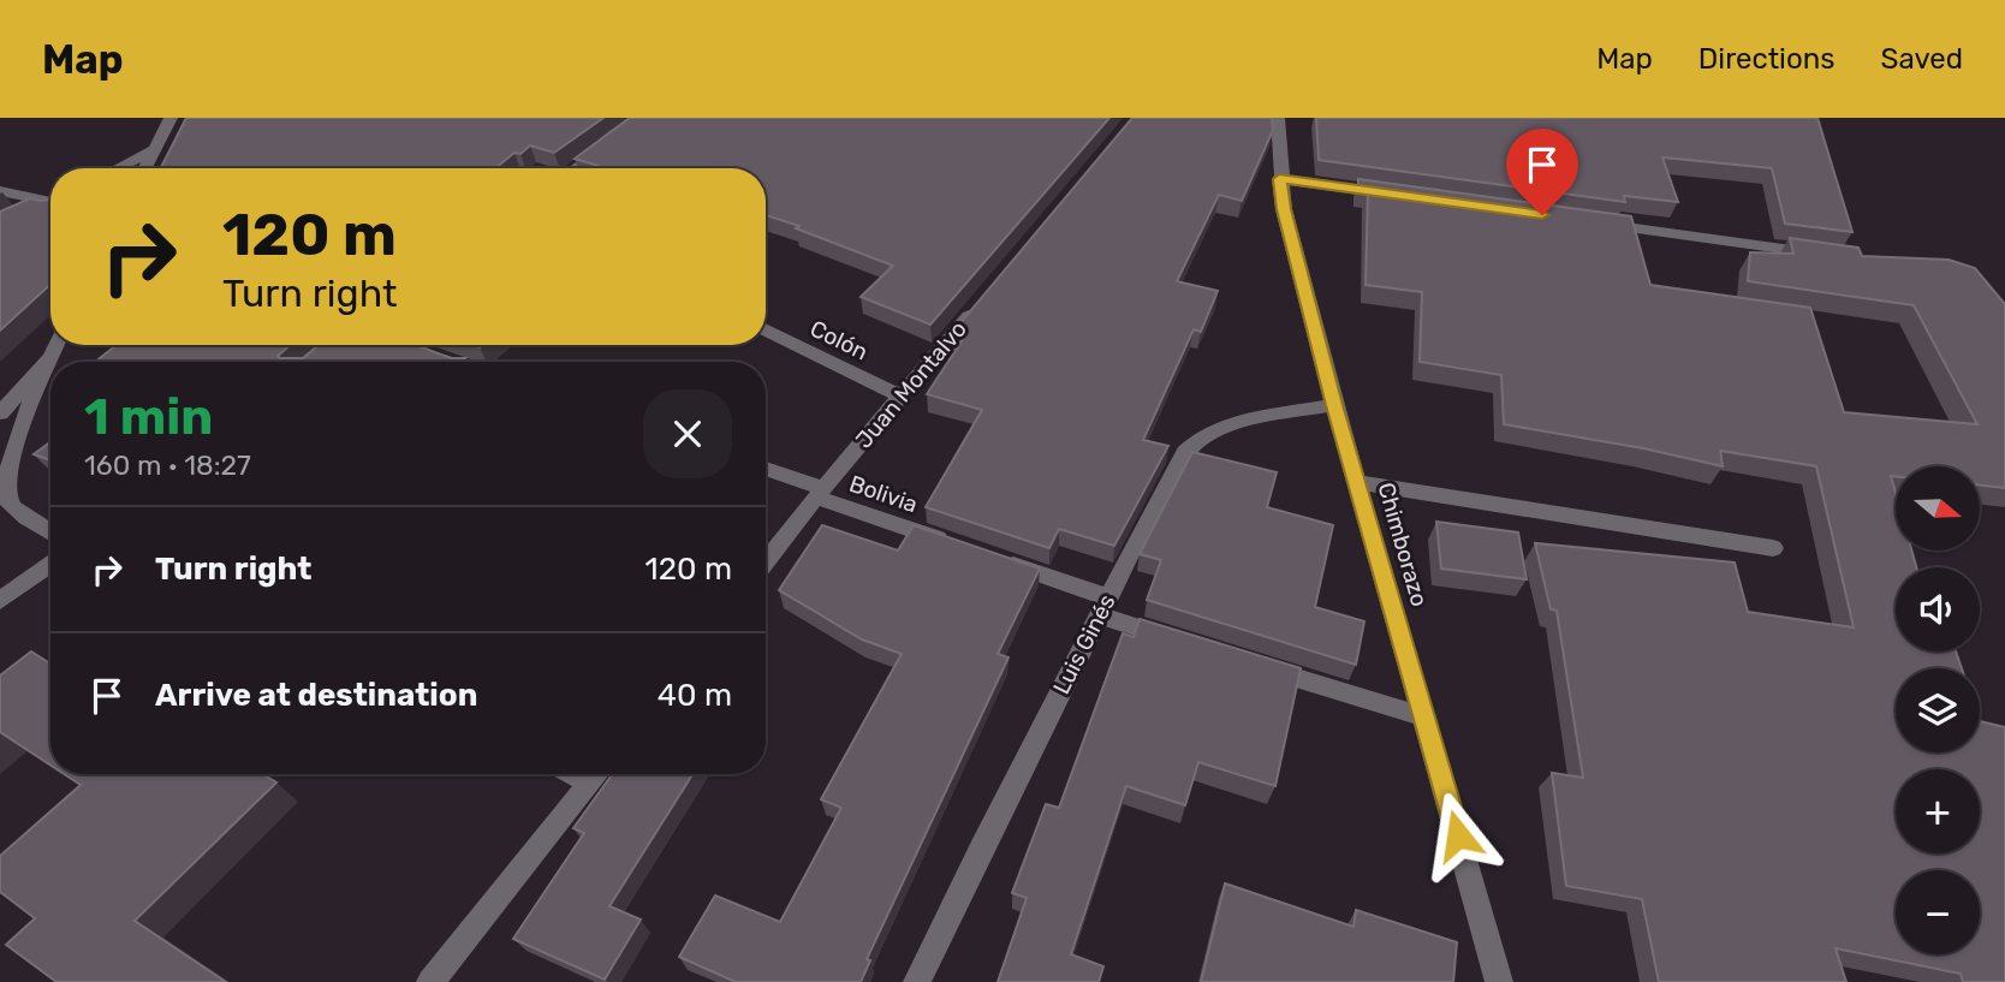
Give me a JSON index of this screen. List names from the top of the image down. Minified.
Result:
{"streets":{"street":["Colón","Juan Montalvo","Bolivia","Chimborazo","Luis Ginés"]},"crossings":[["Colón","Juan Montalvo"],["Juan Montalvo","Bolivia"],["Chimborazo","Luis Ginés"]],"north":"right","page":{"header":"Map","nav":["Map","Directions","Saved"],"turn":["120 m","Turn right"],"heading":["1 min","160 m · 18:27"],"map_buttons":["+","−"],"list":[{"name":"Turn right","value":"120 m"},{"name":"Arrive at destination","value":"40 m"}]}}
